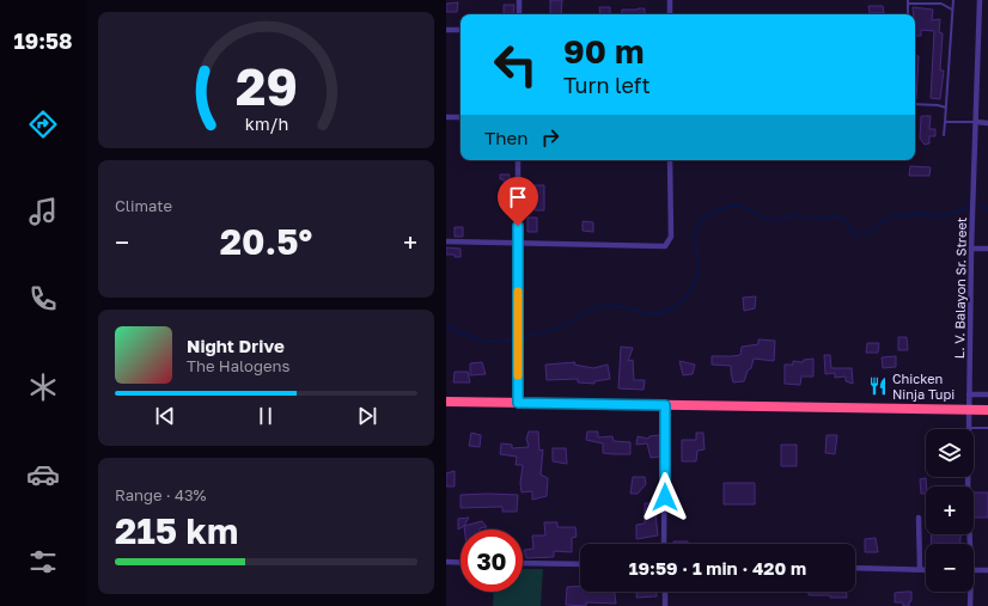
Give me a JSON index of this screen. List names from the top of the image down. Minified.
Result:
{"streets":{"street":["L. V. Balayon Sr. Street"]},"places":{"restaurant":["Chicken Ninja Tupi"]},"page":{"tabs":"19:58","turn":["90 m","Turn left"],"then":"Then","tile":["Climate",["Range · 43%","215 km"]],"heat":["−","20.5°","+"],"song":["Night Drive","The Halogens"],"map_buttons":["+","−"],"limit":"30","trip":"19:59 · 1 min · 420 m","gauge":["29","km/h"]}}
